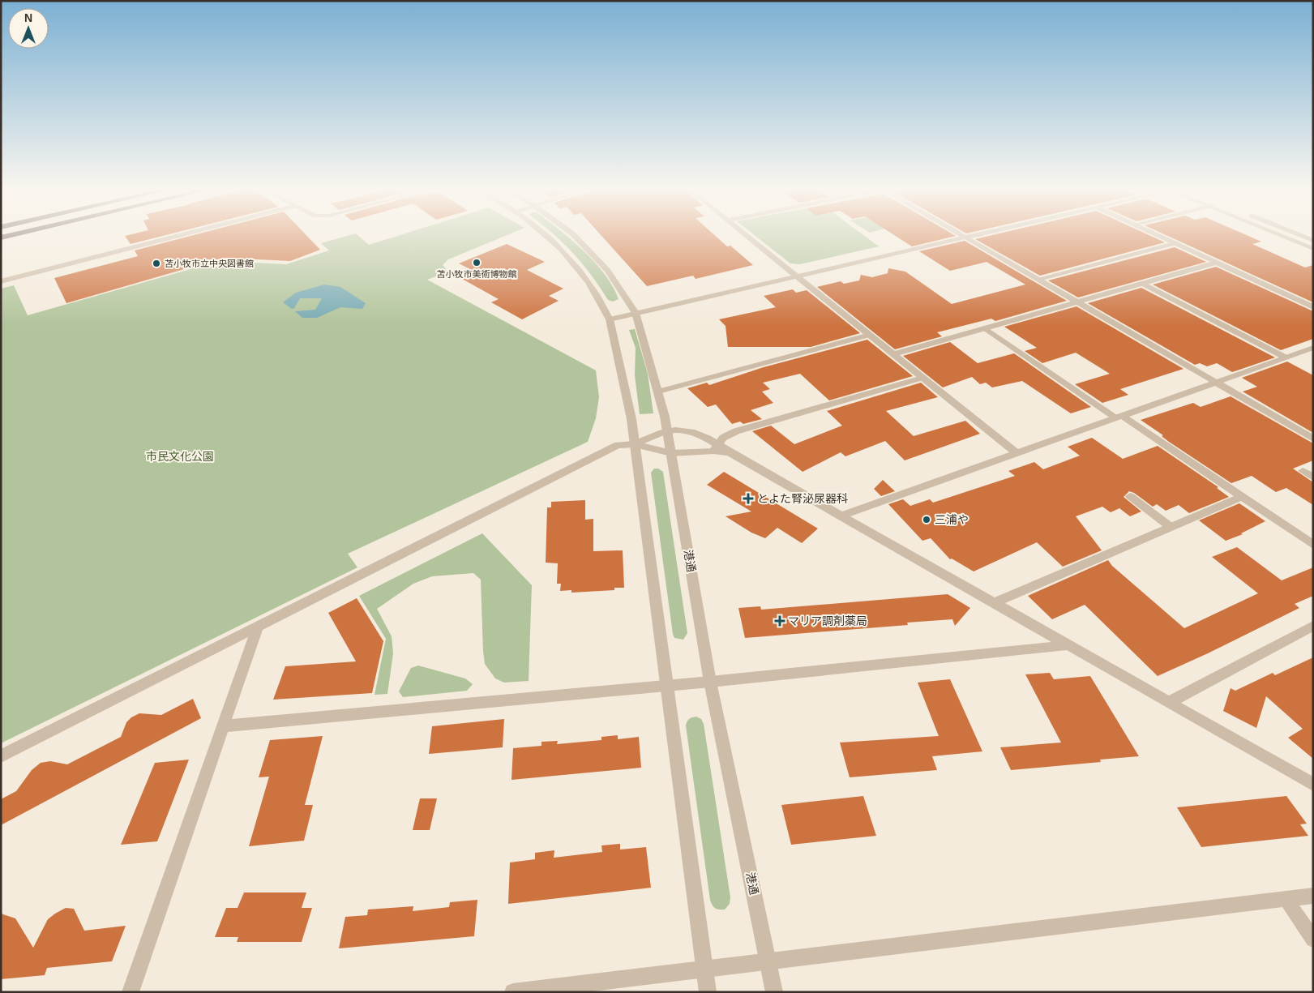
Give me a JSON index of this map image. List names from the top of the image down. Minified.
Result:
{"streets":{"street":["港通"]},"parks":["市民文化公園"],"places":{"other":["苫小牧市美術博物館","苫小牧市立中央図書館","三浦や"],"health":["とよた腎泌尿器科","マリア調剤薬局"]},"north":"top"}
